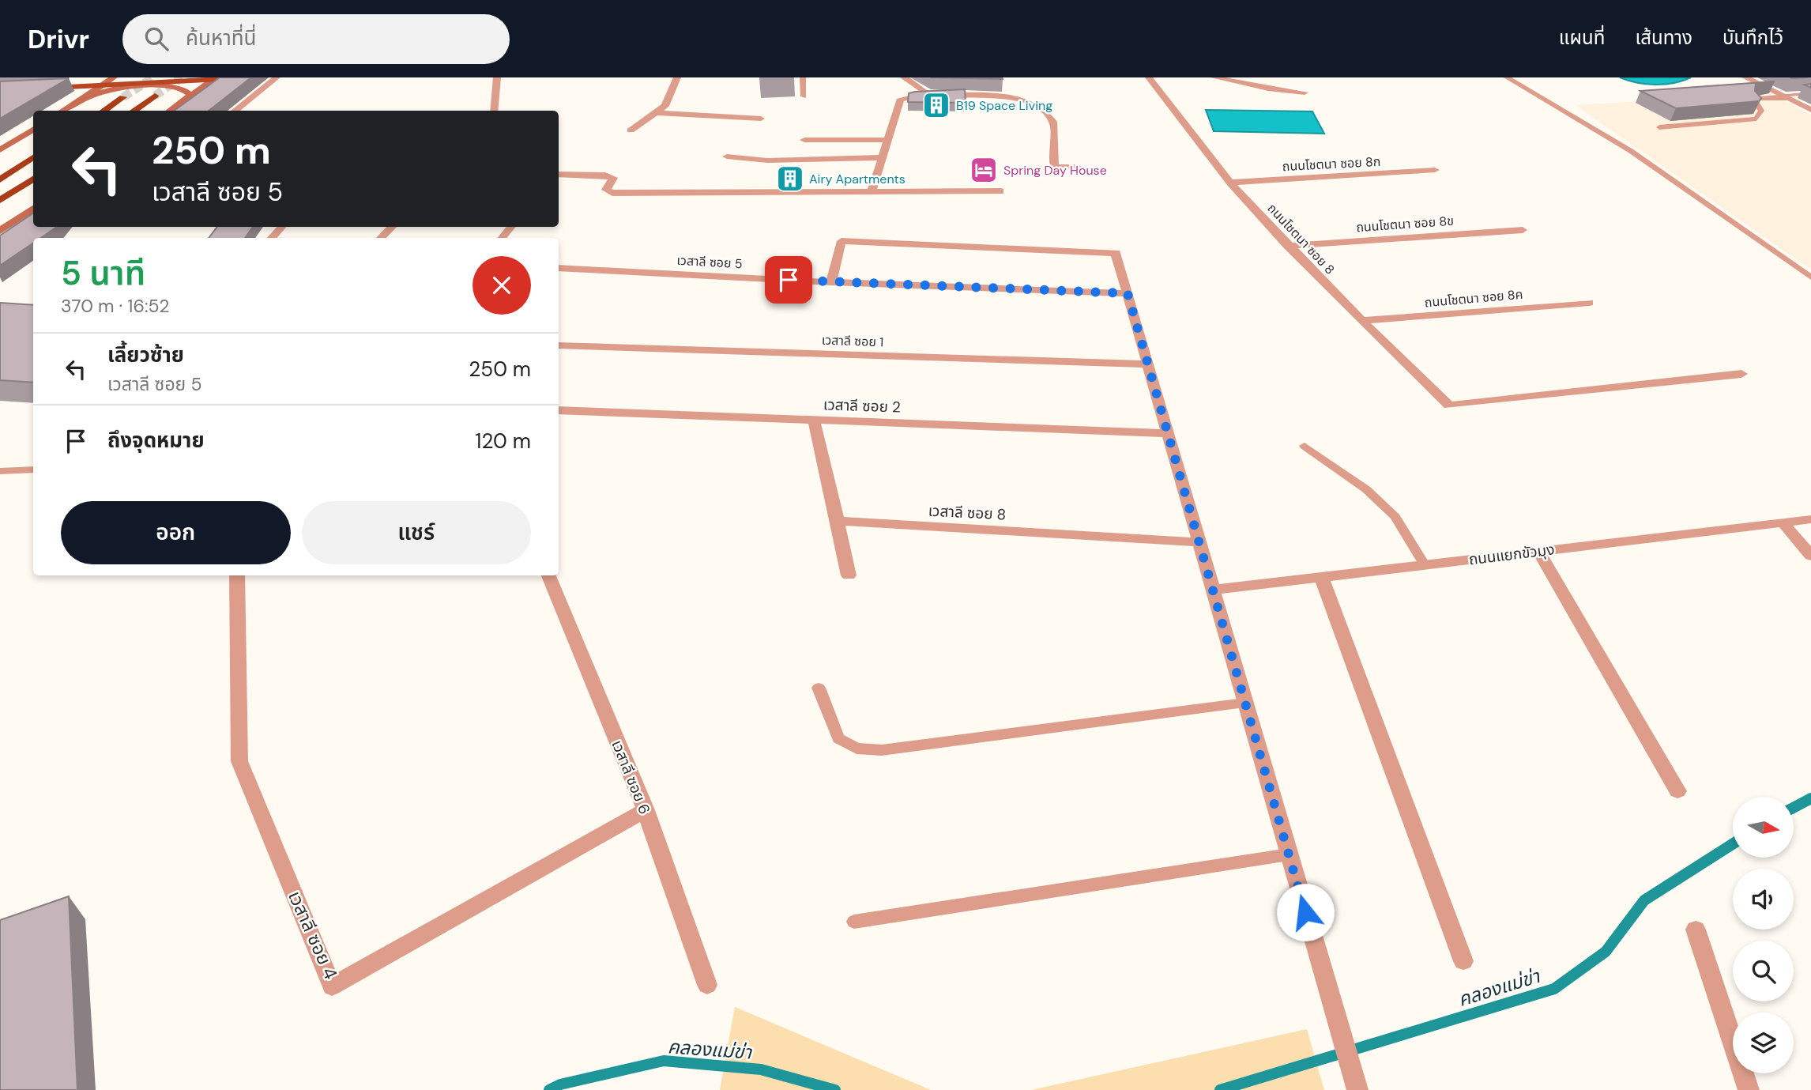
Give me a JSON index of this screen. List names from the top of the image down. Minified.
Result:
{"streets":{"street":["ถนนโชตนา ซอย 8ก","ถนนโชตนา ซอย 8ข","ถนนโชตนา ซอย 8","เวสาลี ซอย 5","ถนนโชตนา ซอย 8ค","เวสาลี ซอย 1","เวสาลี ซอย 2","เวสาลี ซอย 8","ถนนแยกขัวมุง","เวสาลี ซอย 6","เวสาลี ซอย 4"]},"crossings":[["ถนนโชตนา ซอย 8ก","ถนนโชตนา ซอย 8"],["ถนนโชตนา ซอย 8ข","ถนนโชตนา ซอย 8"],["ถนนโชตนา ซอย 8","ถนนโชตนา ซอย 8ค"],["เวสาลี ซอย 6","เวสาลี ซอย 4"]],"water":["คลองแม่ข่า"],"places":{"building":["B19 Space Living","Airy Apartments"],"hotel":["Spring Day House"]},"north":"right","page":{"header":"Drivr","search":"ค้นหาที่นี่","nav":["แผนที่","เส้นทาง","บันทึกไว้"],"turn":["250 m","เวสาลี ซอย 5"],"heading":["5 นาที","370 m · 16:52"],"list":[{"name":"เลี้ยวซ้าย","note":"เวสาลี ซอย 5","value":"250 m"},{"name":"ถึงจุดหมาย","value":"120 m"}],"buttons":["ออก","แชร์"]}}
